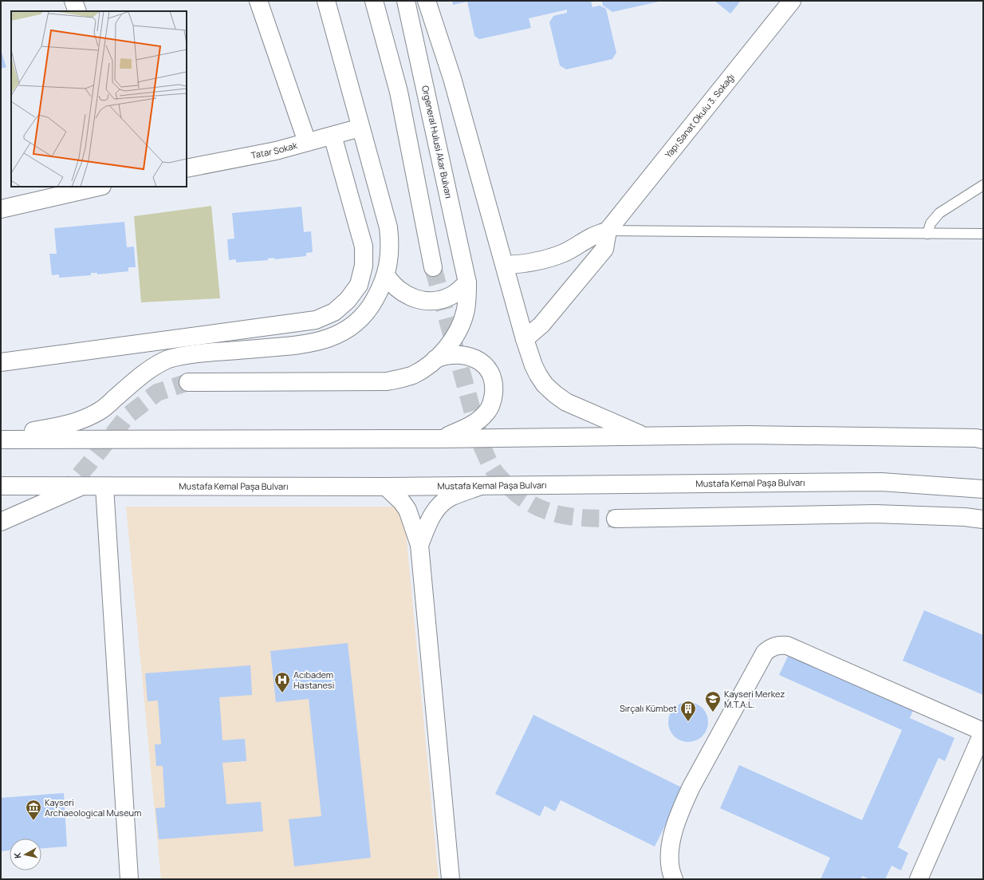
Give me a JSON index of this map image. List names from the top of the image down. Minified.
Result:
{"streets":{"main road":["Yapı Sanat Okulu 3. Sokağı","Orgeneral Hulusi Akar Bulvarı","Tatar Sokak","Mustafa Kemal Paşa Bulvarı"]},"places":{"hospital":["Acıbadem Hastanesi"],"school or university":["Kayseri Merkez M.T.A.L."],"building":["Sırçalı Kümbet"],"museum":["Kayseri Archaeological Museum"]},"north":"left"}
